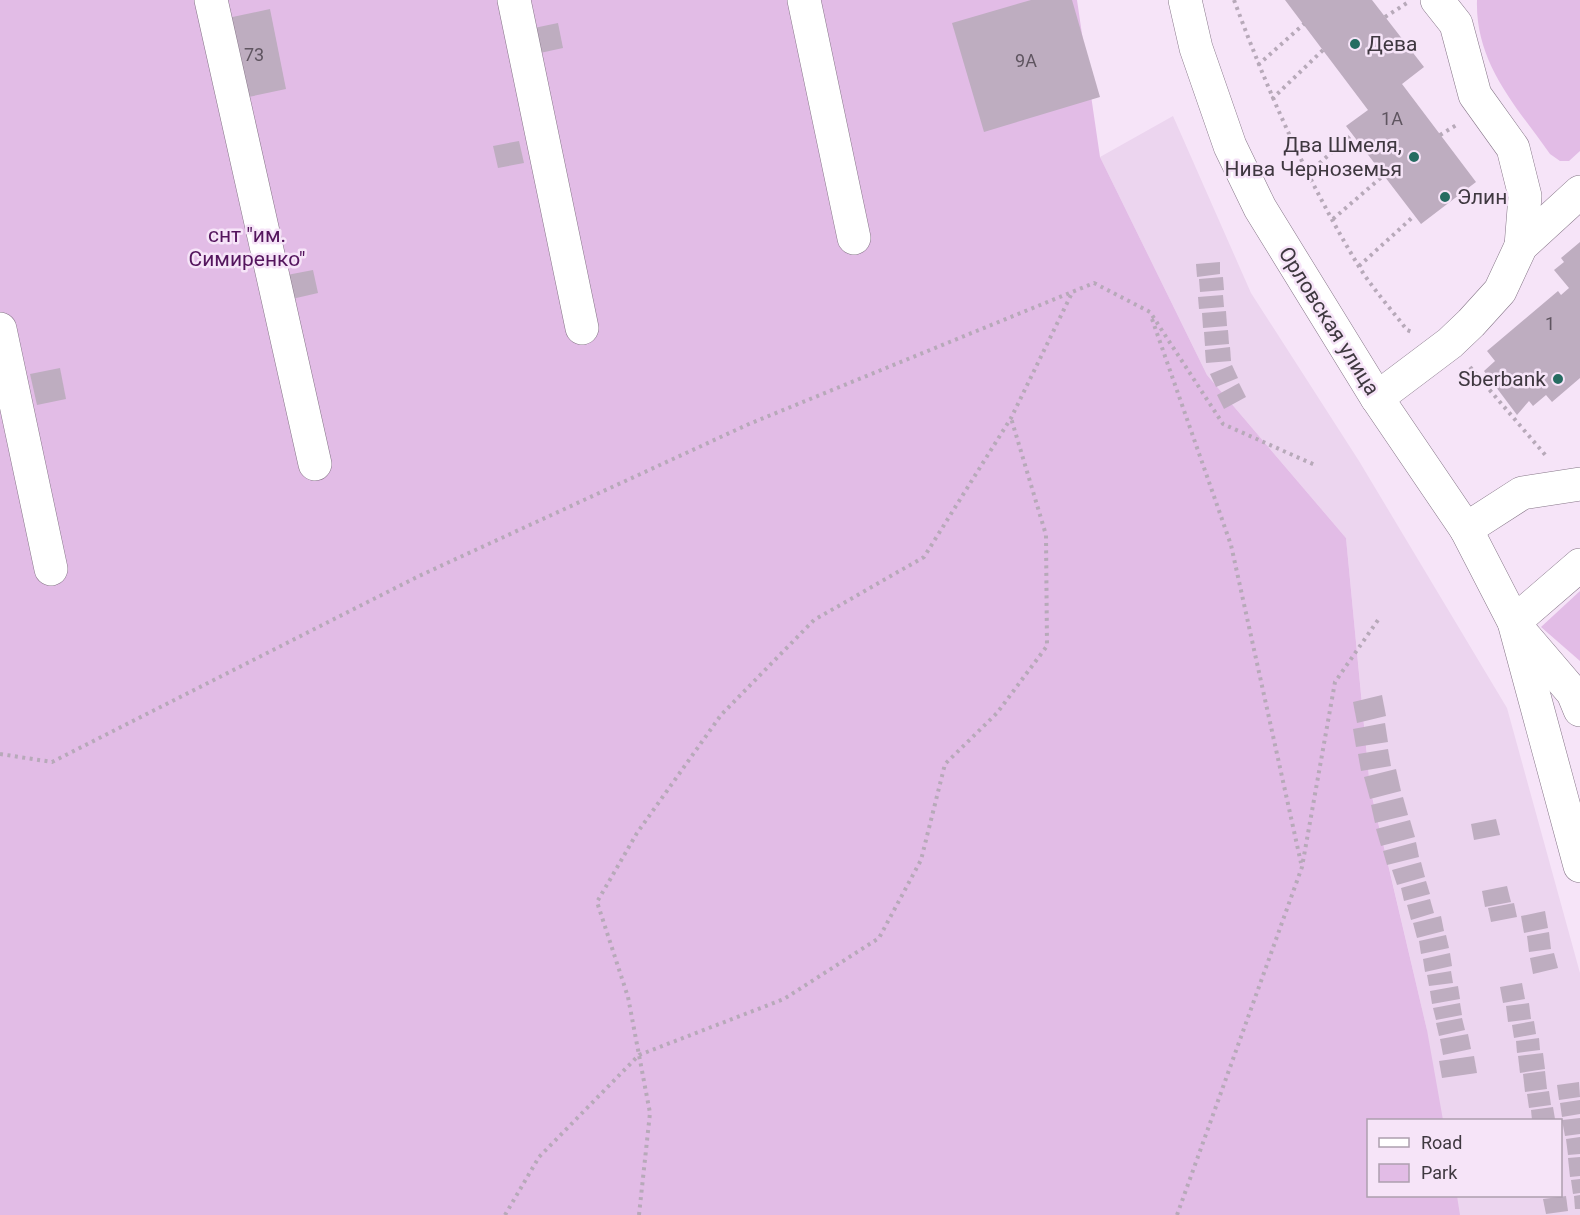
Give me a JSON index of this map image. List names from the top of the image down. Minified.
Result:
{"streets":{"street":["Орловская улица"]},"parks":["снт \"им. Симиренко\""],"places":["Дева","Два Шмеля, Нива Черноземья","Элин","Sberbank"],"house_numbers":["73","9А","1А","1"],"legend":["Road","Park"]}
